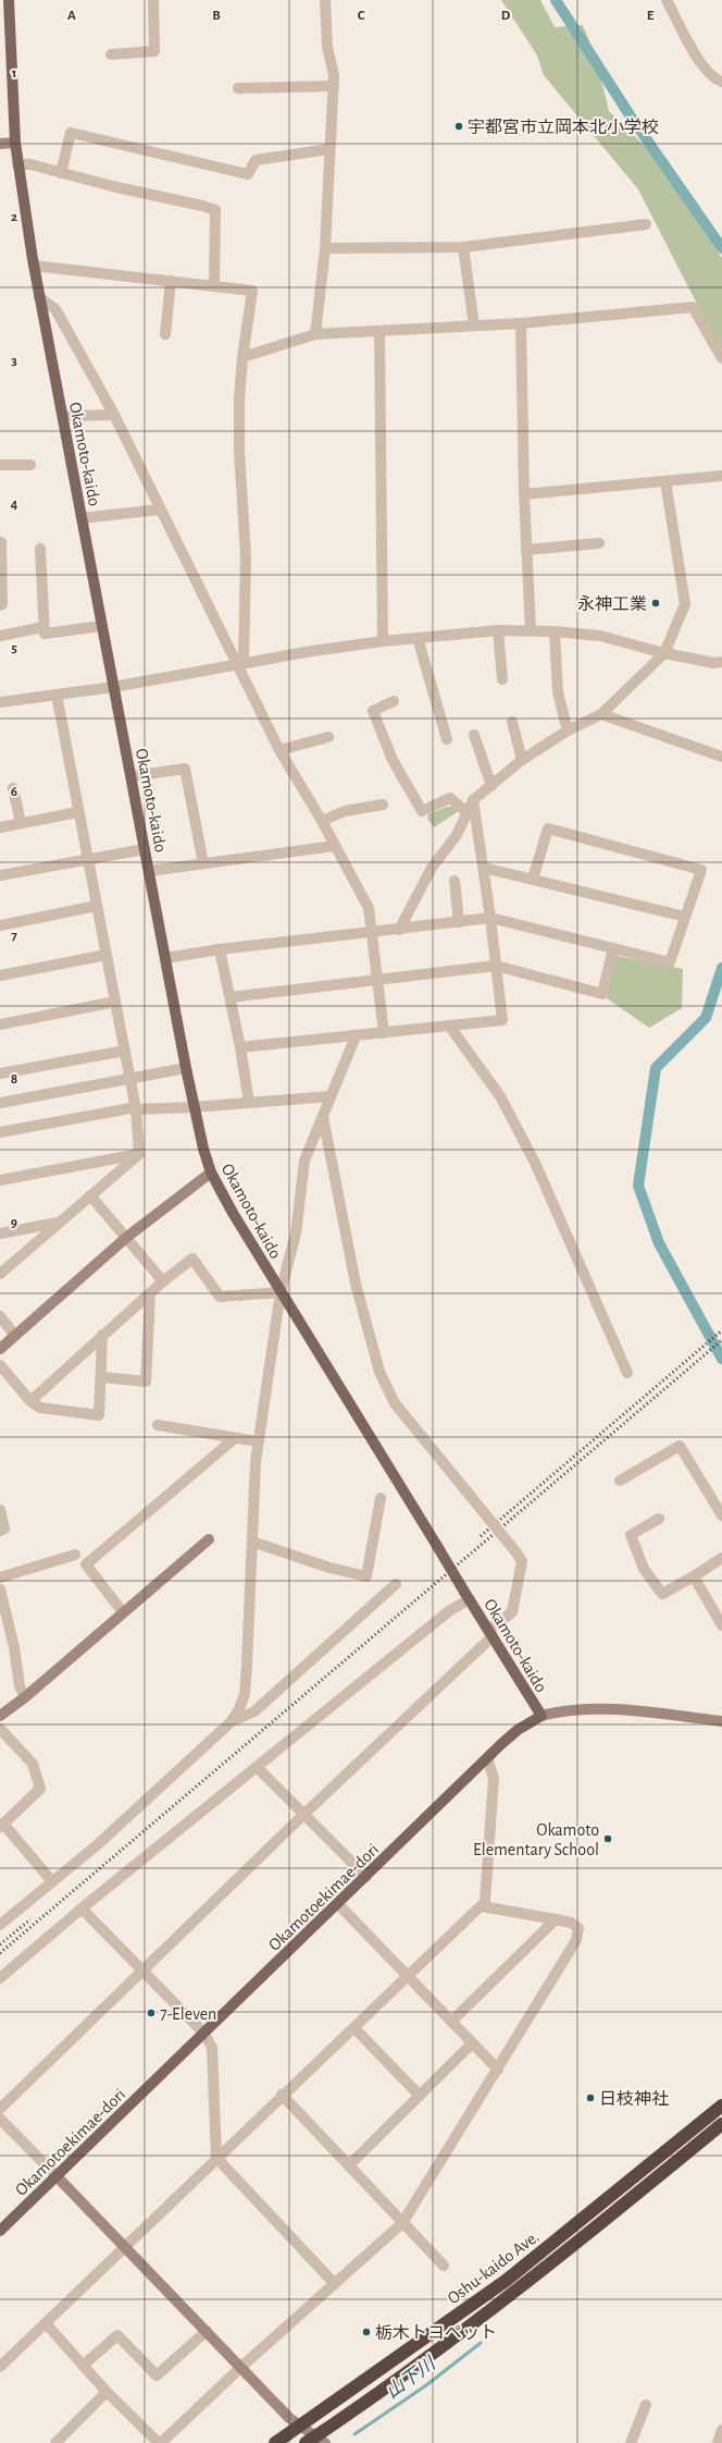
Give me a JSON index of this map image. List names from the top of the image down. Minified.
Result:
{"streets":{"highway":["Oshu-kaido Ave."],"main road":["Okamoto-kaido","Okamotoekimae-dori"]},"crossings":[["Okamoto-kaido","Okamotoekimae-dori"]],"water":["山下川"],"places":["宇都宮市立岡本北小学校","永神工業","Okamoto Elementary School","7-Eleven","日枝神社","栃木トヨペット"],"grid":{"columns":["A","B","C","D","E"],"rows":["1","2","3","4","5","6","7","8","9"]}}
